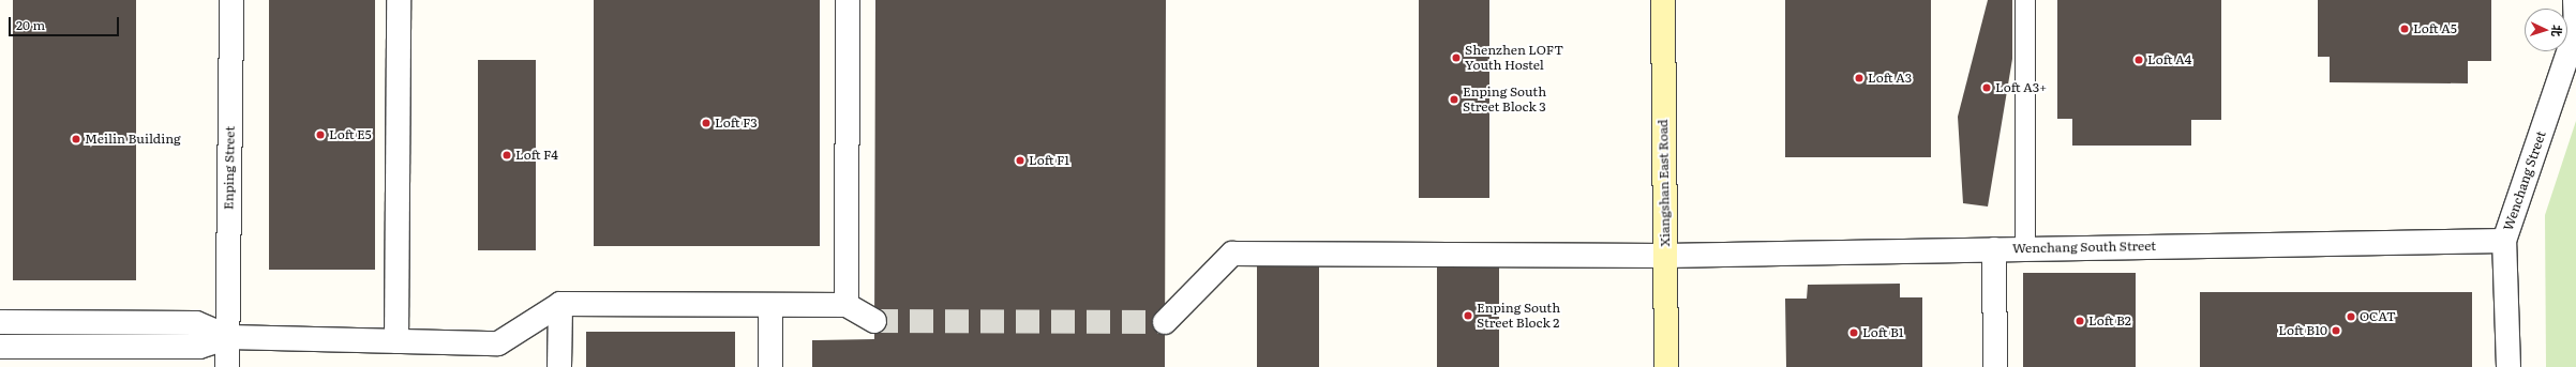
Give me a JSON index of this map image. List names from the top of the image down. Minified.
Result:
{"streets":{"street":["Enping Street","Wenchang Street","Xiangshan East Road","Wenchang South Street"]},"crossings":[["Wenchang Street","Wenchang South Street"],["Xiangshan East Road","Wenchang South Street"]],"places":["Loft A5","Shenzhen LOFT Youth Hostel","Loft A4","Loft A3","Loft A3+","Enping South Street Block 3","Loft F3","Loft E5","Meilin Building","Loft F4","Loft F1","Enping South Street Block 2","OCAT","Loft B2","Loft B10","Loft B1"],"scale_bar":"20 m","north":"right"}
